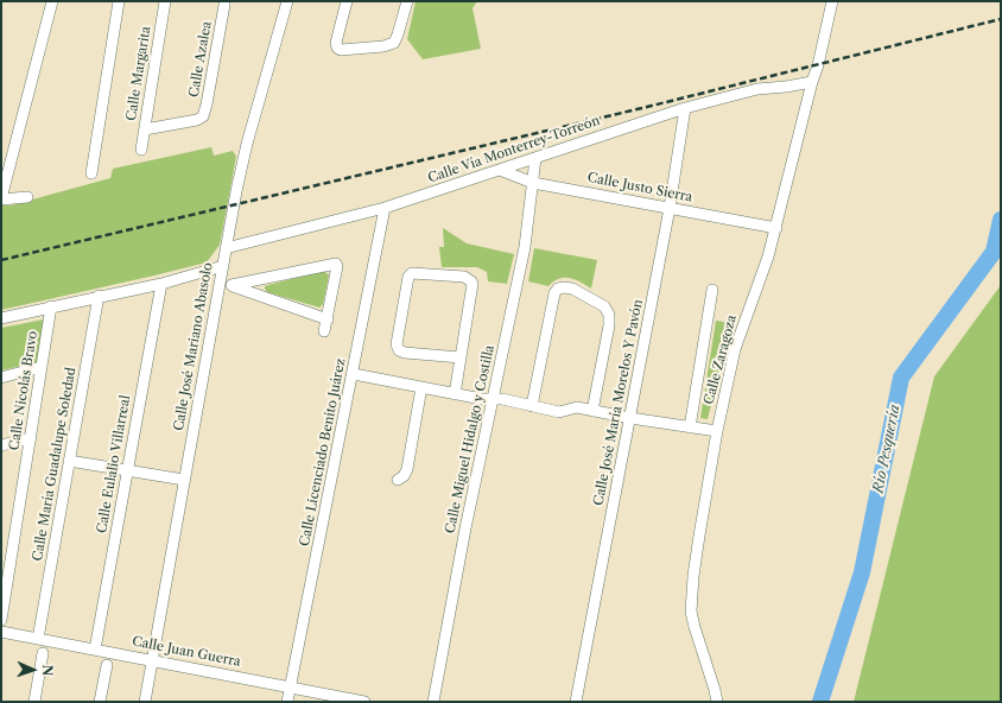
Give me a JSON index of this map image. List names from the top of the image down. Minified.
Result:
{"streets":{"street":["Calle Azalea","Calle Margarita","Calle Vía Monterrey-Torreón","Calle Justo Sierra","Calle José Mariano Abasolo","Calle Zaragoza","Calle Nicolás Bravo","Calle José María Morelos Y Pavón","Calle Miguel Hidalgo y Costilla","Calle Licenciado Benito Juárez","Calle María Guadalupe Soledad","Calle Eulalio Villarreal","Calle Juan Guerra"]},"crossings":[["Calle Azalea","Calle Margarita"],["Calle Vía Monterrey-Torreón","Calle Justo Sierra"],["Calle Vía Monterrey-Torreón","Calle José Mariano Abasolo"],["Calle Vía Monterrey-Torreón","Calle Zaragoza"],["Calle Vía Monterrey-Torreón","Calle José María Morelos Y Pavón"],["Calle Vía Monterrey-Torreón","Calle Miguel Hidalgo y Costilla"],["Calle Vía Monterrey-Torreón","Calle Licenciado Benito Juárez"],["Calle Justo Sierra","Calle Zaragoza"],["Calle Justo Sierra","Calle José María Morelos Y Pavón"],["Calle Justo Sierra","Calle Miguel Hidalgo y Costilla"],["Calle José Mariano Abasolo","Calle Juan Guerra"],["Calle Licenciado Benito Juárez","Calle Juan Guerra"],["Calle María Guadalupe Soledad","Calle Juan Guerra"],["Calle Eulalio Villarreal","Calle Juan Guerra"]],"water":["Río Pesquería"],"north":"right"}
